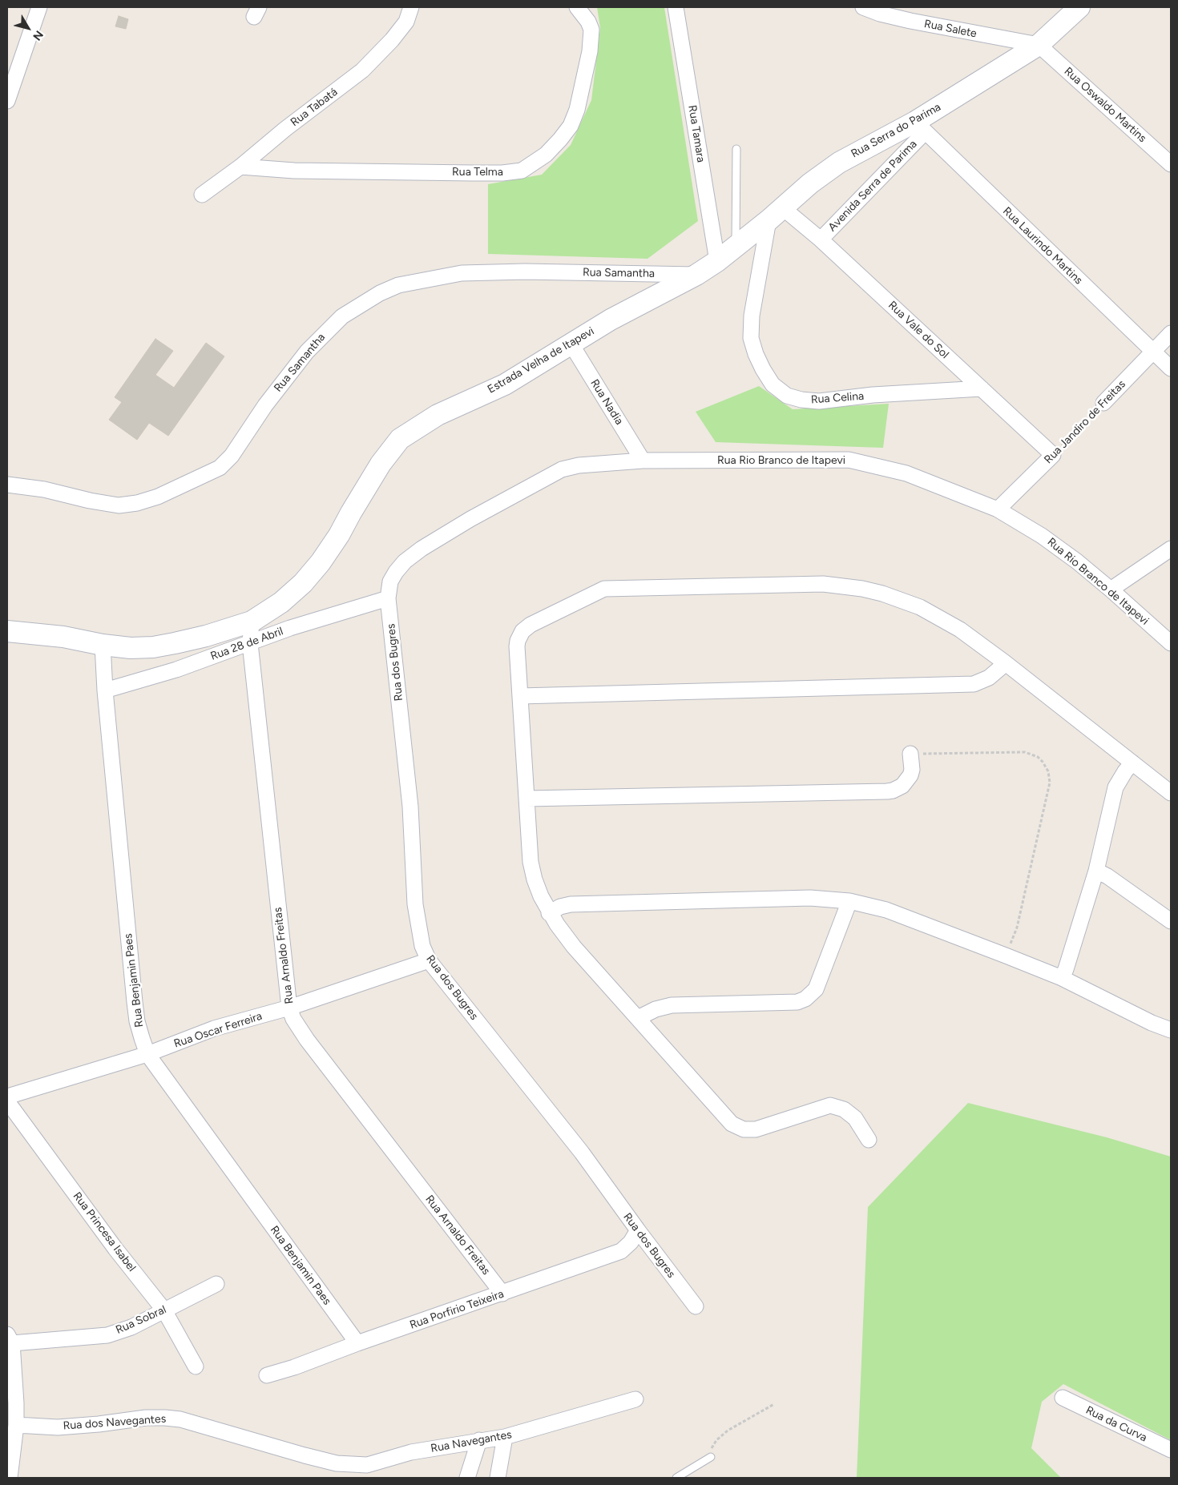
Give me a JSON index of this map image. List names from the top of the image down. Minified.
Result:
{"streets":{"street":["Rua Salete","Rua Oswaldo Martins","Rua Tabatá","Rua Serra do Parima","Rua Tamara","Rua Telma","Avenida Serra de Parima","Rua Laurindo Martins","Rua Samantha","Rua Vale do Sol","Estrada Velha de Itapevi","Rua Celina","Rua Nadia","Rua Jandiro de Freitas","Rua Rio Branco de Itapevi","Rua 28 de Abril","Rua dos Bugres","Rua Arnaldo Freitas","Rua Benjamin Paes","Rua Oscar Ferreira","Rua Princesa Isabel","Rua Porfirio Teixeira","Rua Sobral","Rua dos Navegantes","Rua da Curva","Rua Navegantes"]},"crossings":[["Rua Salete","Rua Oswaldo Martins"],["Rua Salete","Rua Serra do Parima"],["Rua Oswaldo Martins","Rua Serra do Parima"],["Rua Tabatá","Rua Telma"],["Rua Serra do Parima","Rua Tamara"],["Rua Serra do Parima","Avenida Serra de Parima"],["Rua Serra do Parima","Rua Laurindo Martins"],["Rua Serra do Parima","Rua Vale do Sol"],["Rua Serra do Parima","Estrada Velha de Itapevi"],["Rua Serra do Parima","Rua Celina"],["Rua Tamara","Estrada Velha de Itapevi"],["Avenida Serra de Parima","Rua Laurindo Martins"],["Avenida Serra de Parima","Rua Vale do Sol"],["Rua Laurindo Martins","Rua Jandiro de Freitas"],["Rua Samantha","Estrada Velha de Itapevi"],["Rua Vale do Sol","Rua Celina"],["Rua Vale do Sol","Rua Jandiro de Freitas"],["Estrada Velha de Itapevi","Rua Nadia"],["Estrada Velha de Itapevi","Rua Arnaldo Freitas"],["Estrada Velha de Itapevi","Rua Benjamin Paes"],["Rua Nadia","Rua Rio Branco de Itapevi"],["Rua Jandiro de Freitas","Rua Rio Branco de Itapevi"],["Rua Rio Branco de Itapevi","Rua 28 de Abril"],["Rua Rio Branco de Itapevi","Rua dos Bugres"],["Rua 28 de Abril","Rua dos Bugres"],["Rua 28 de Abril","Rua Arnaldo Freitas"],["Rua 28 de Abril","Rua Benjamin Paes"],["Rua dos Bugres","Rua Oscar Ferreira"],["Rua dos Bugres","Rua Porfirio Teixeira"],["Rua Arnaldo Freitas","Rua Oscar Ferreira"],["Rua Arnaldo Freitas","Rua Porfirio Teixeira"],["Rua Benjamin Paes","Rua Oscar Ferreira"],["Rua Benjamin Paes","Rua Porfirio Teixeira"],["Rua Princesa Isabel","Rua Sobral"],["Rua dos Navegantes","Rua Navegantes"]],"north":"bottom right"}
